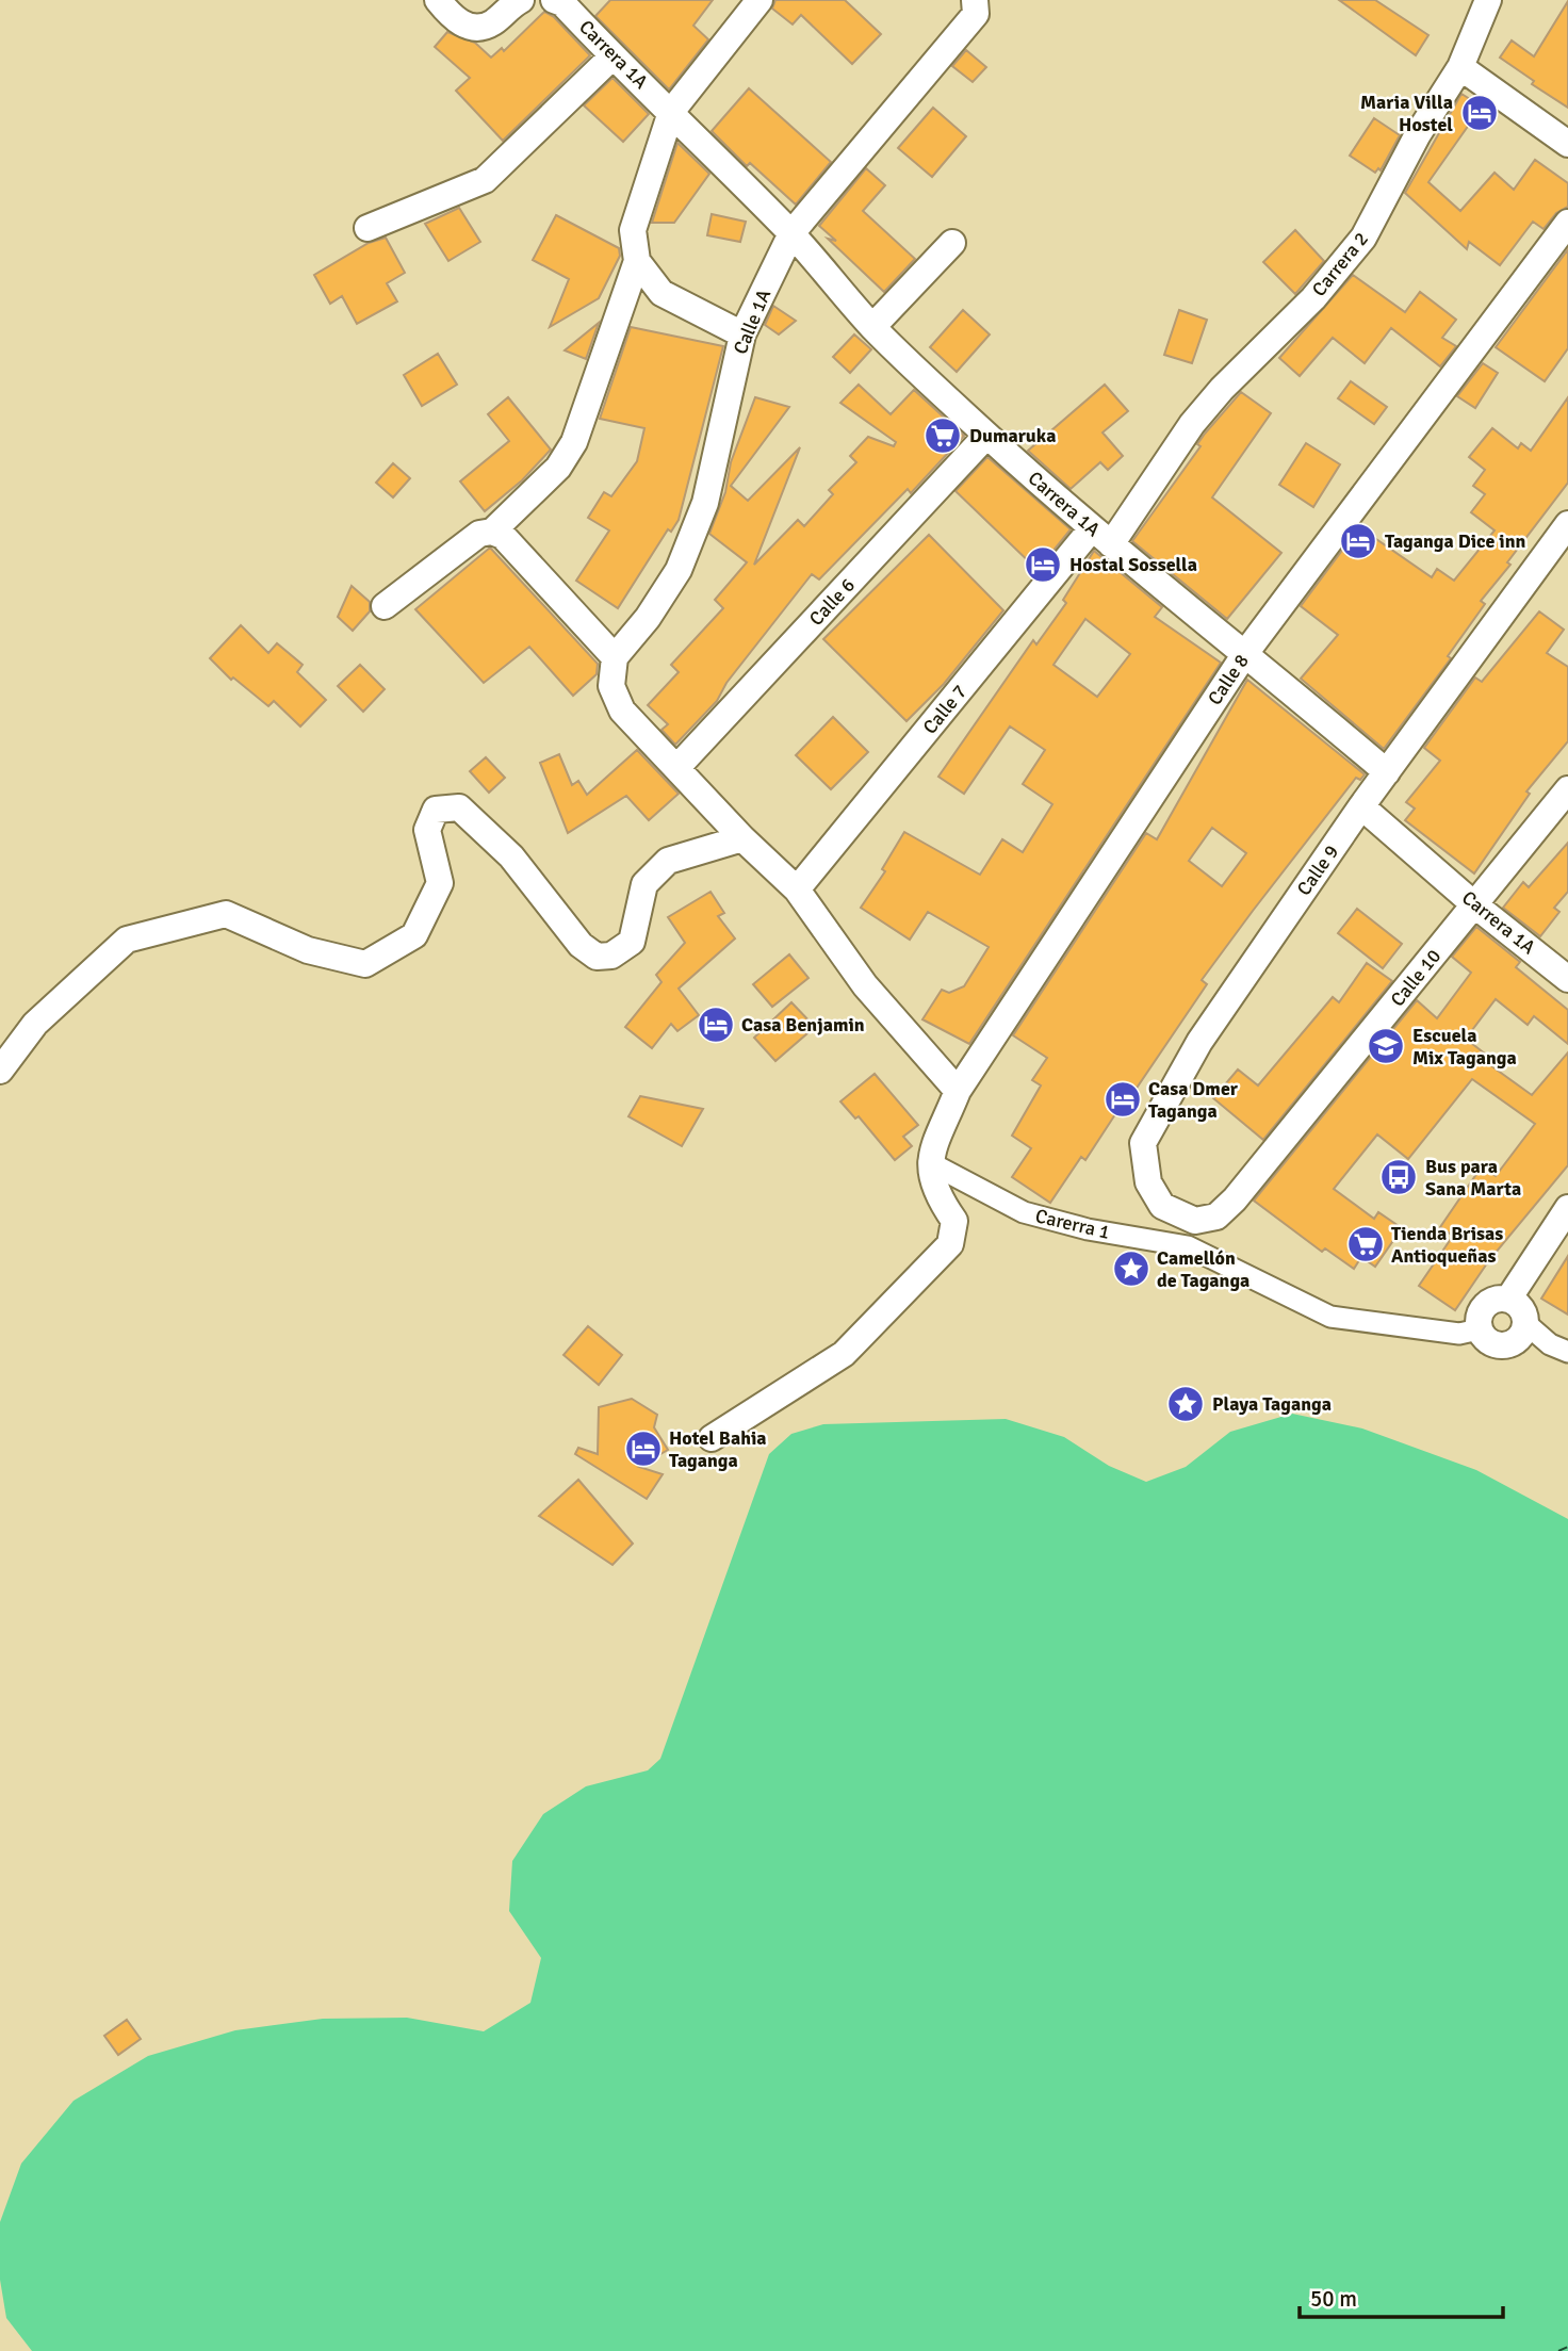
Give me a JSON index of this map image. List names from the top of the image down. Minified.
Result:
{"streets":{"street":["Carrera 1A","Carrera 2","Calle 1A","Calle 6","Calle 8","Calle 7","Calle 9","Calle 10","Carerra 1"]},"crossings":[["Carrera 1A","Carrera 2"],["Carrera 1A","Calle 1A"],["Carrera 1A","Calle 6"],["Carrera 1A","Calle 8"],["Carrera 1A","Calle 7"],["Carrera 1A","Calle 9"],["Carrera 1A","Calle 10"],["Carrera 2","Calle 7"],["Calle 8","Carerra 1"],["Calle 9","Calle 10"]],"places":{"hotel":["Maria Villa Hostel","Taganga Dice inn","Hostal Sossella","Casa Benjamin","Casa Dmer Taganga","Hotel Bahia Taganga"],"supermarket":["Dumaruka","Tienda Brisas Antioqueñas"],"school or university":["Escuela Mix Taganga"],"bus stop":["Bus para Sana Marta"],"place":["Camellón de Taganga","Playa Taganga"]},"scale_bar":"50 m"}
